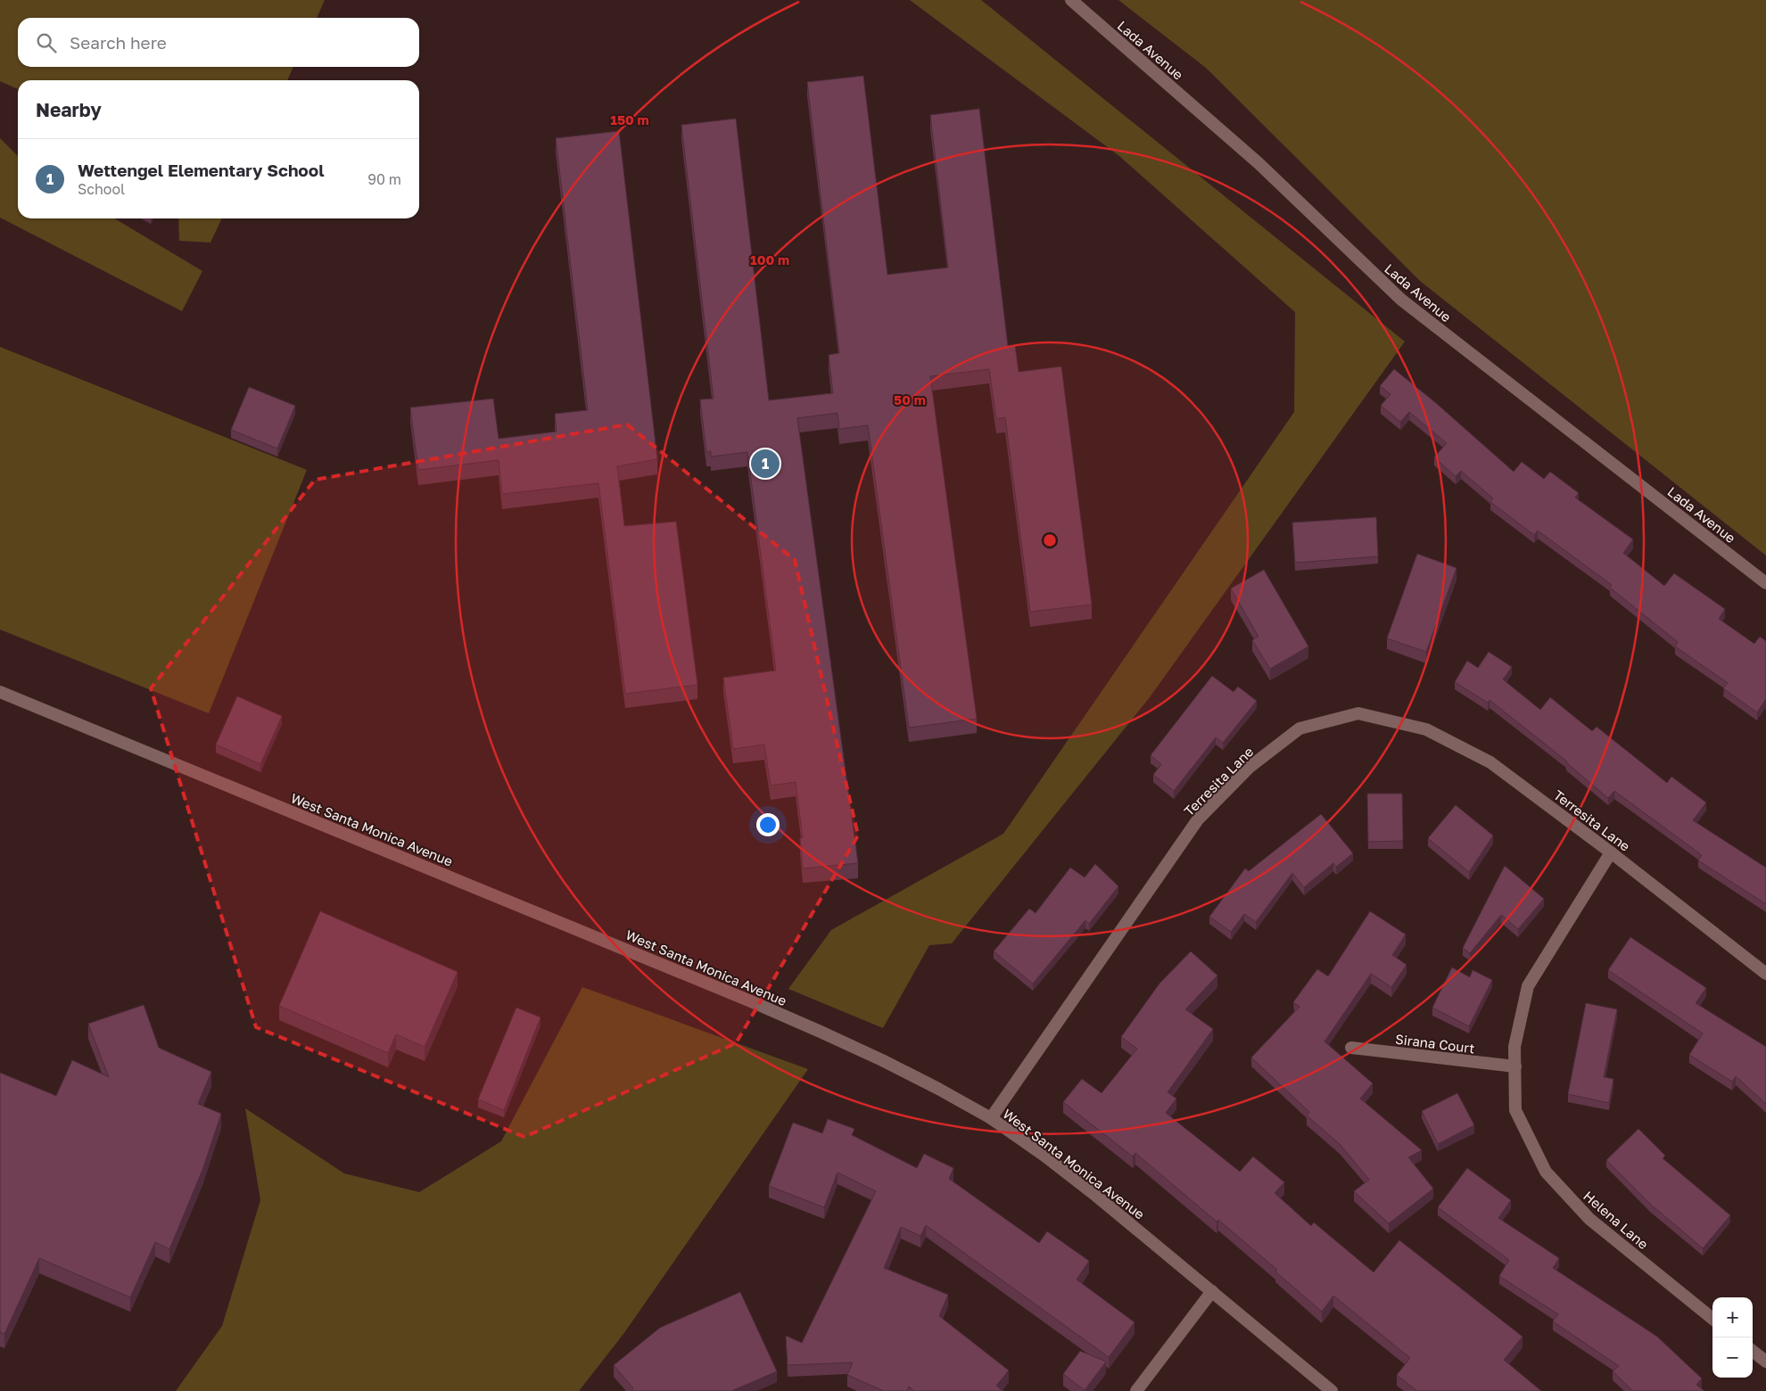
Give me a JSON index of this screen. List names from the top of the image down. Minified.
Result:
{"streets":{"street":["Lada Avenue","Terresita Lane","West Santa Monica Avenue","Sirana Court","Helena Lane"]},"crossings":[["Terresita Lane","West Santa Monica Avenue"],["Terresita Lane","Helena Lane"],["Sirana Court","Helena Lane"]],"page":{"search":"Search here","heading":"Nearby","list":[{"mark":"1","name":"Wettengel Elementary School","note":"School","value":"90 m"}],"pins":"1","map_buttons":["+","−"]},"rings":["150 m","100 m","50 m"]}
